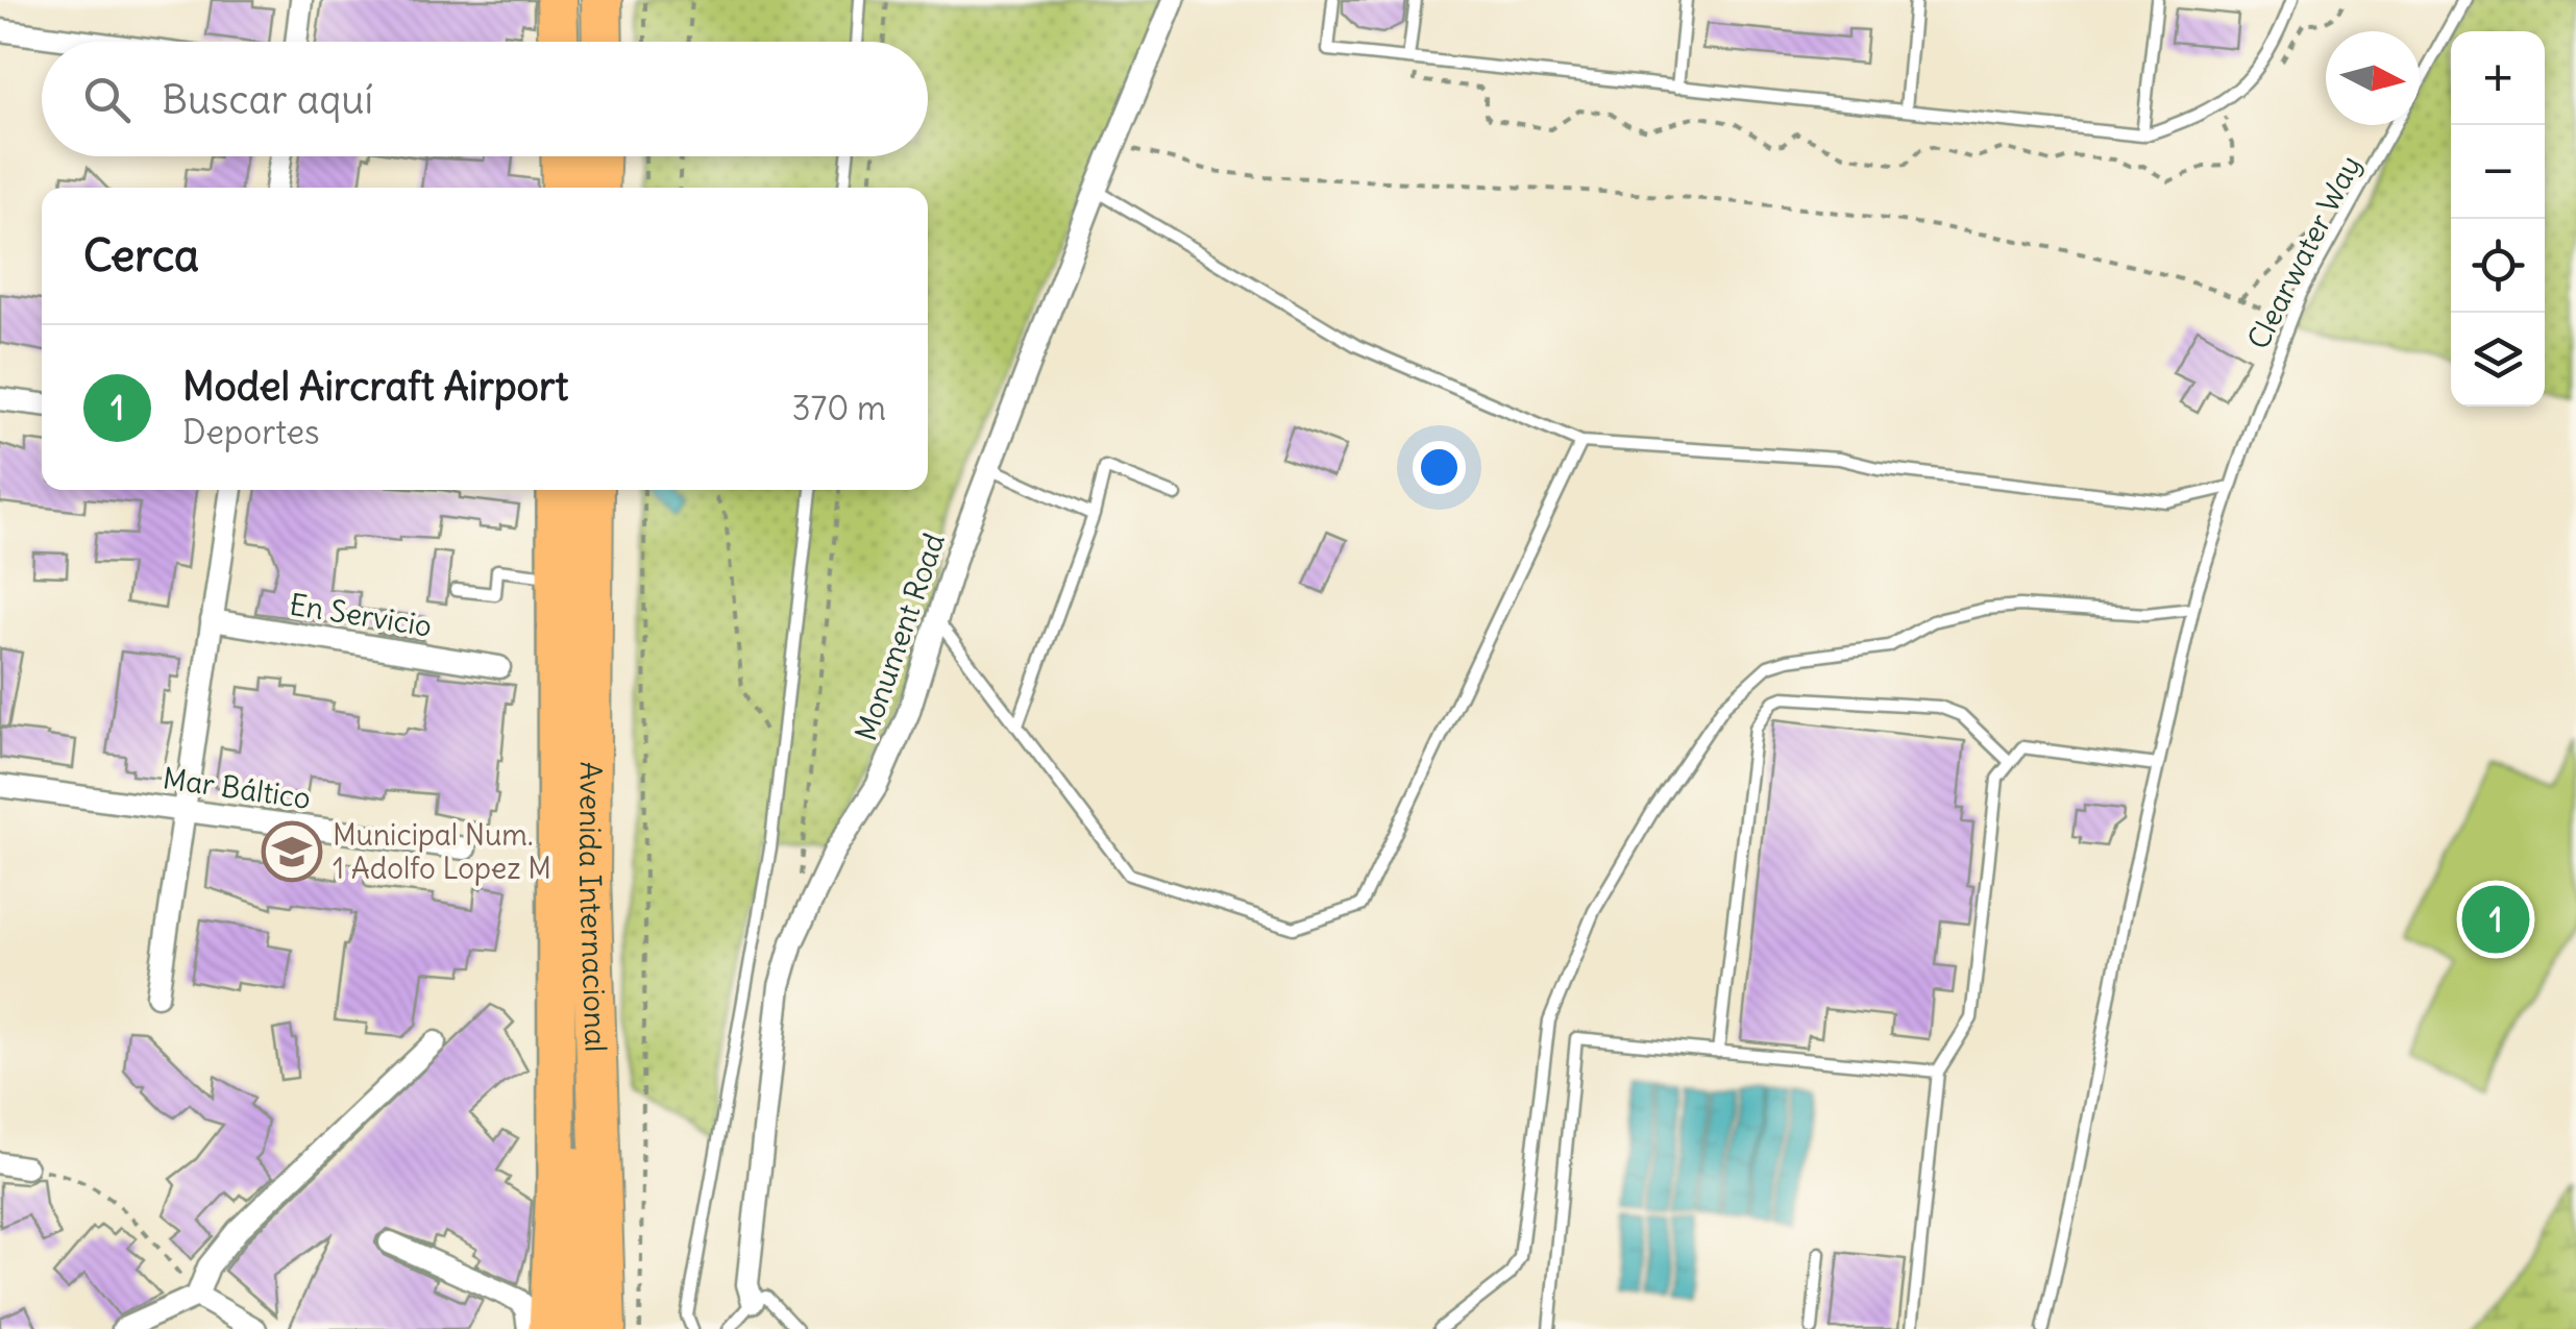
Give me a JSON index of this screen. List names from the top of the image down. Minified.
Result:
{"streets":{"highway":["Avenida Internacional"],"street":["En Servicio","Monument Road","Mar Báltico"],"lane":["Clearwater Way"]},"places":{"school or university":["Municipal Num. 1 Adolfo Lopez M"]},"north":"right","page":{"map_buttons":["+","−"],"search":"Buscar aquí","heading":"Cerca","list":[{"mark":"1","name":"Model Aircraft Airport","note":"Deportes","value":"370 m"}],"pins":"1"}}
